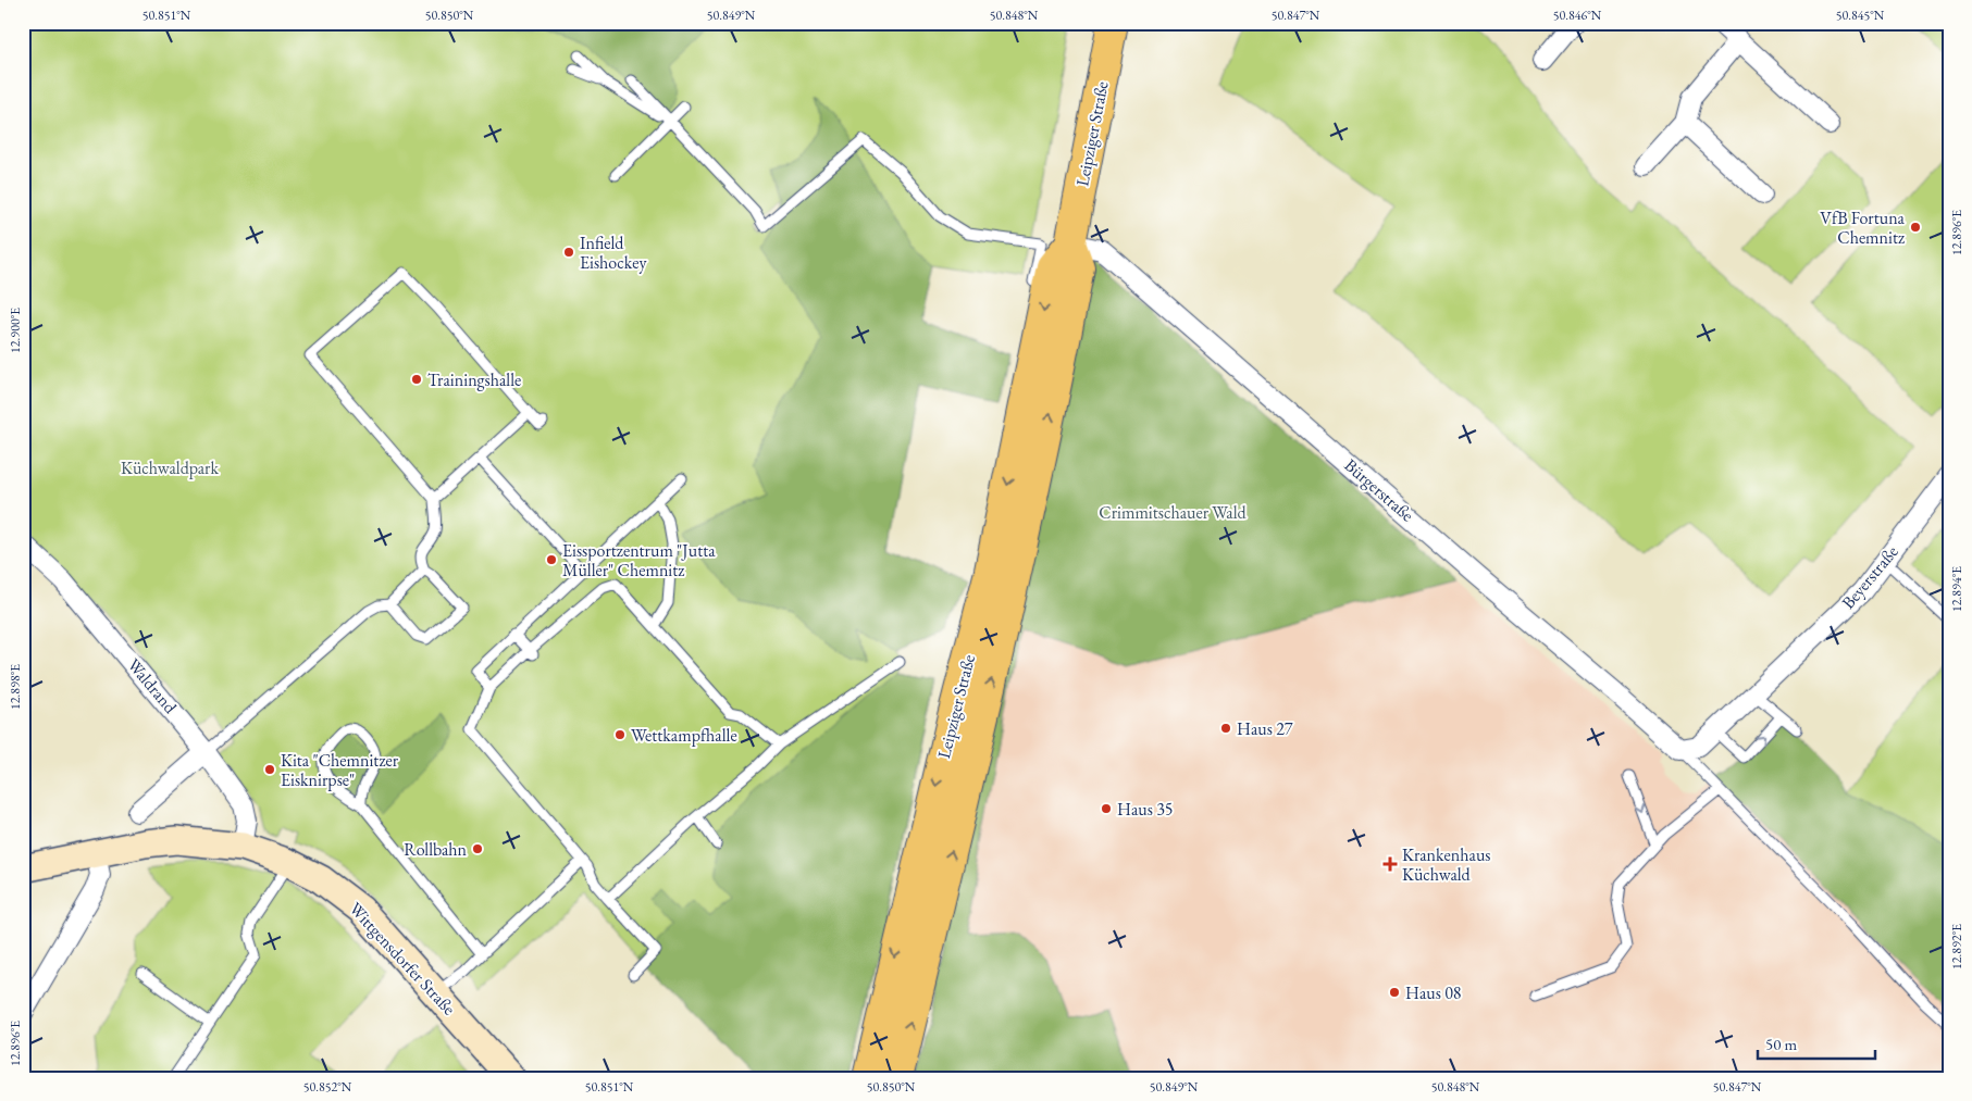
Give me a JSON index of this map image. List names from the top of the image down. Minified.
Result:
{"streets":{"main road":["Leipziger Straße"],"street":["Bürgerstraße","Beyerstraße","Waldrand","Wittgensdorfer Straße"]},"crossings":[["Leipziger Straße","Bürgerstraße"],["Bürgerstraße","Beyerstraße"],["Waldrand","Wittgensdorfer Straße"]],"parks":["Küchwaldpark","Crimmitschauer Wald"],"places":{"other":["VfB Fortuna Chemnitz","Infield Eishockey","Trainingshalle","Eissportzentrum \"Jutta Müller\" Chemnitz","Haus 27","Wettkampfhalle","Kita \"Chemnitzer Eisknirpse\"","Haus 35","Rollbahn","Haus 08"],"health":["Krankenhaus Küchwald"]},"scale_bar":"50 m","coordinates":["50.851°N","50.850°N","50.849°N","50.848°N","50.847°N","50.846°N","50.845°N","12.896°E","12.900°E","12.894°E","12.898°E","12.892°E","50.852°N"]}
